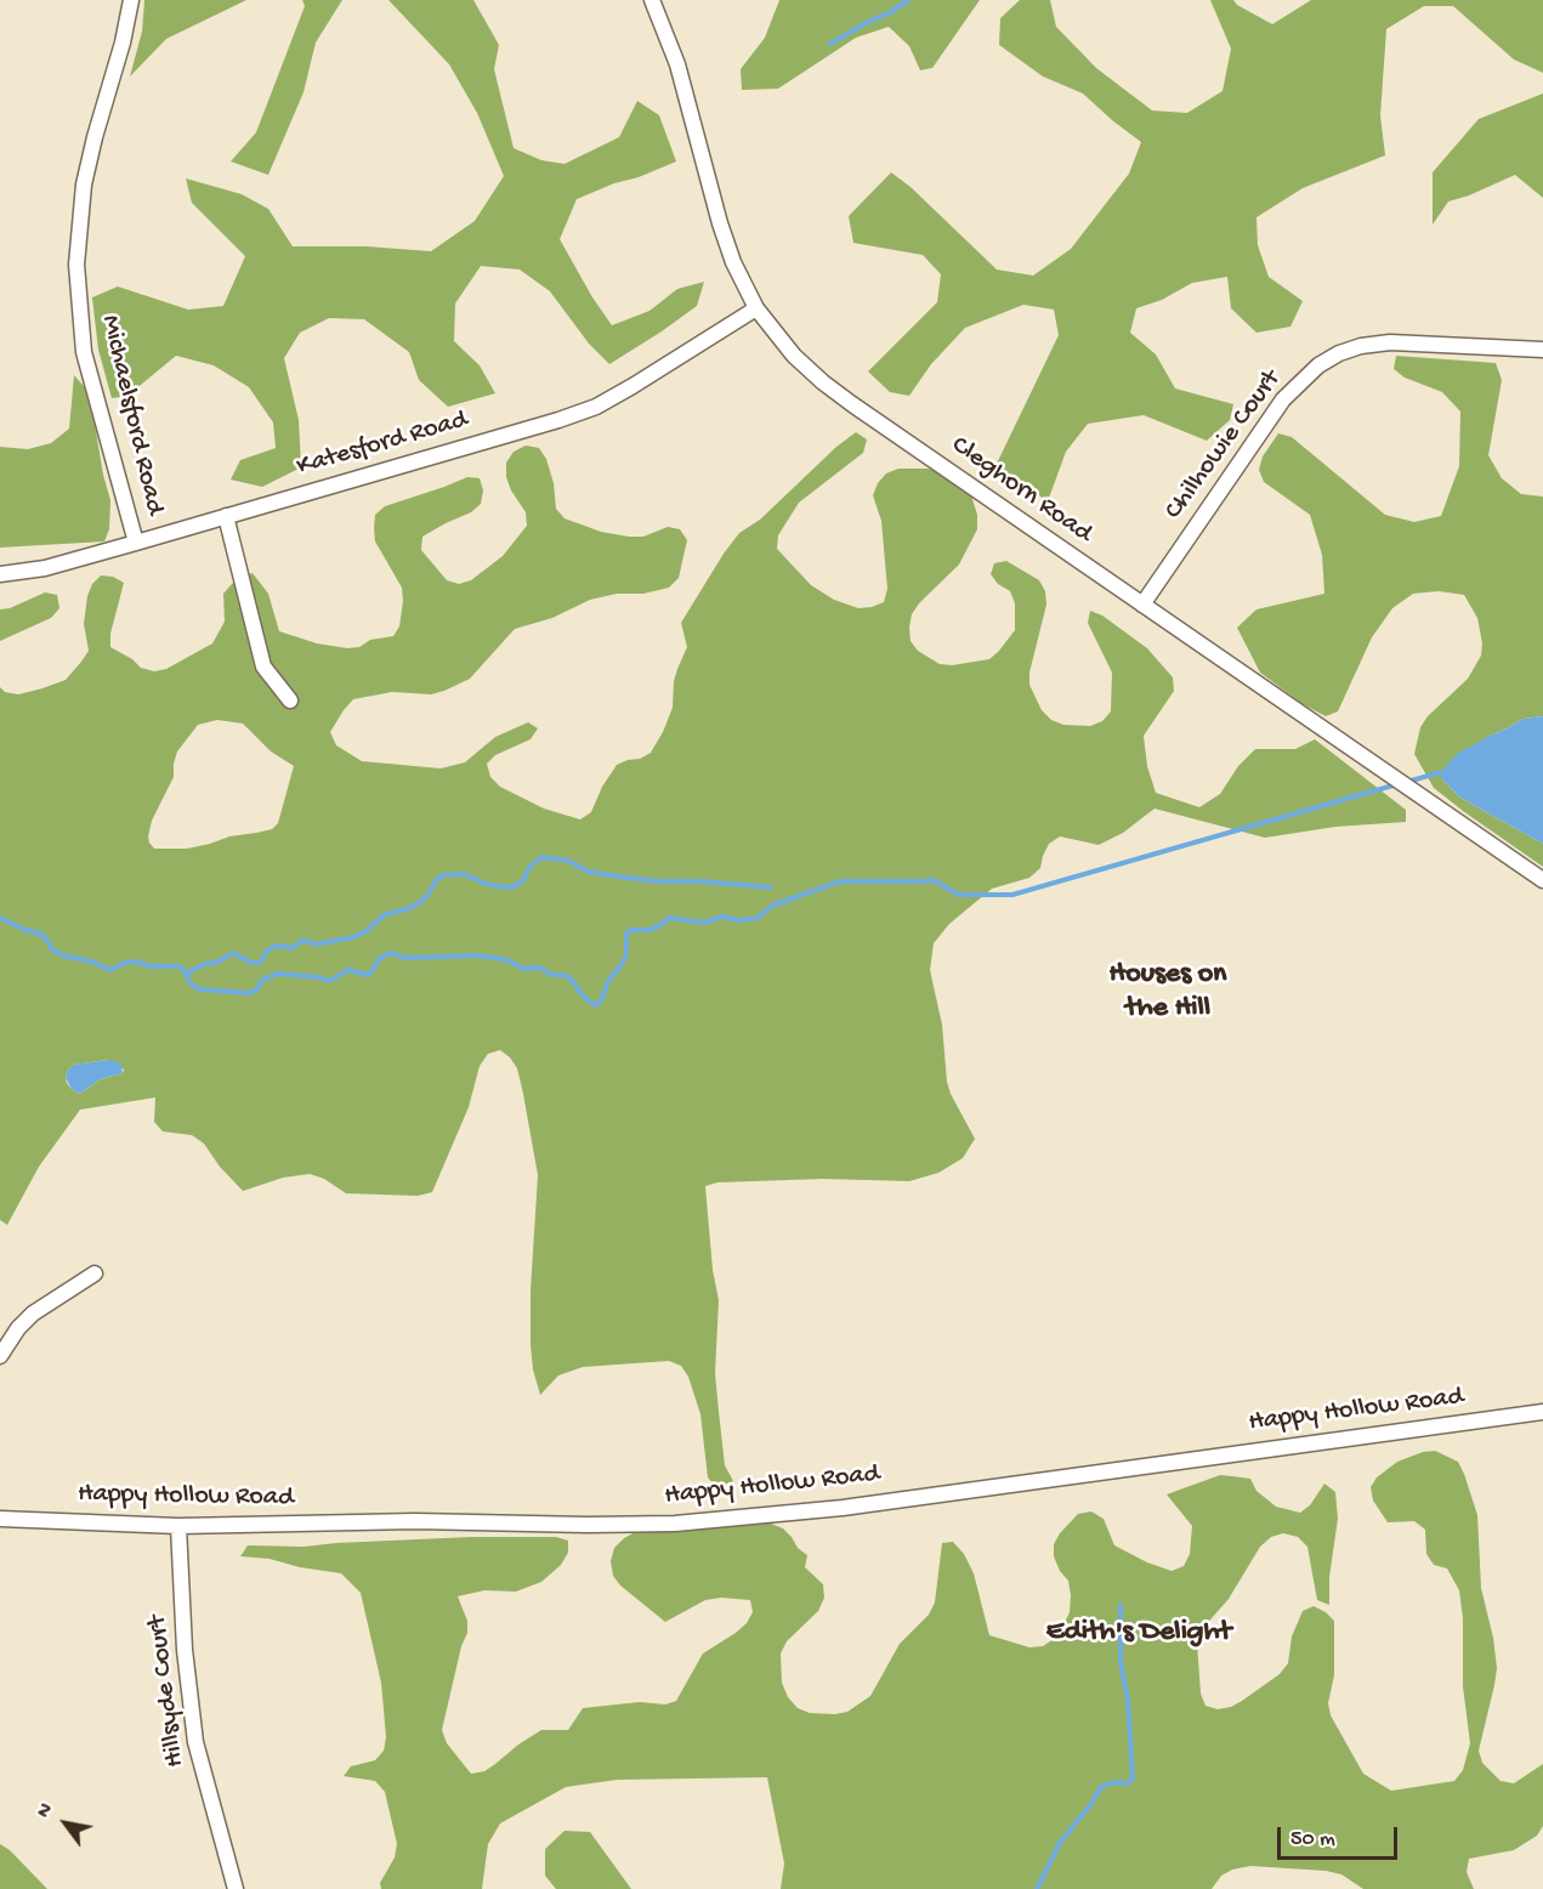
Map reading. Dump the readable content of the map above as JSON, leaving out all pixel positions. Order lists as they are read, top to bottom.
{
  "streets": {
    "street": [
      "Michaelsford Road",
      "Katesford Road",
      "Chilhowie Court",
      "Cleghorn Road",
      "Happy Hollow Road",
      "Hillsyde Court"
    ]
  },
  "crossings": [
    ["Michaelsford Road", "Katesford Road"],
    ["Katesford Road", "Cleghorn Road"],
    ["Chilhowie Court", "Cleghorn Road"],
    ["Happy Hollow Road", "Hillsyde Court"]
  ],
  "districts": ["Houses on the Hill", "Edith's Delight"],
  "scale_bar": "50 m",
  "north": "top left"
}
